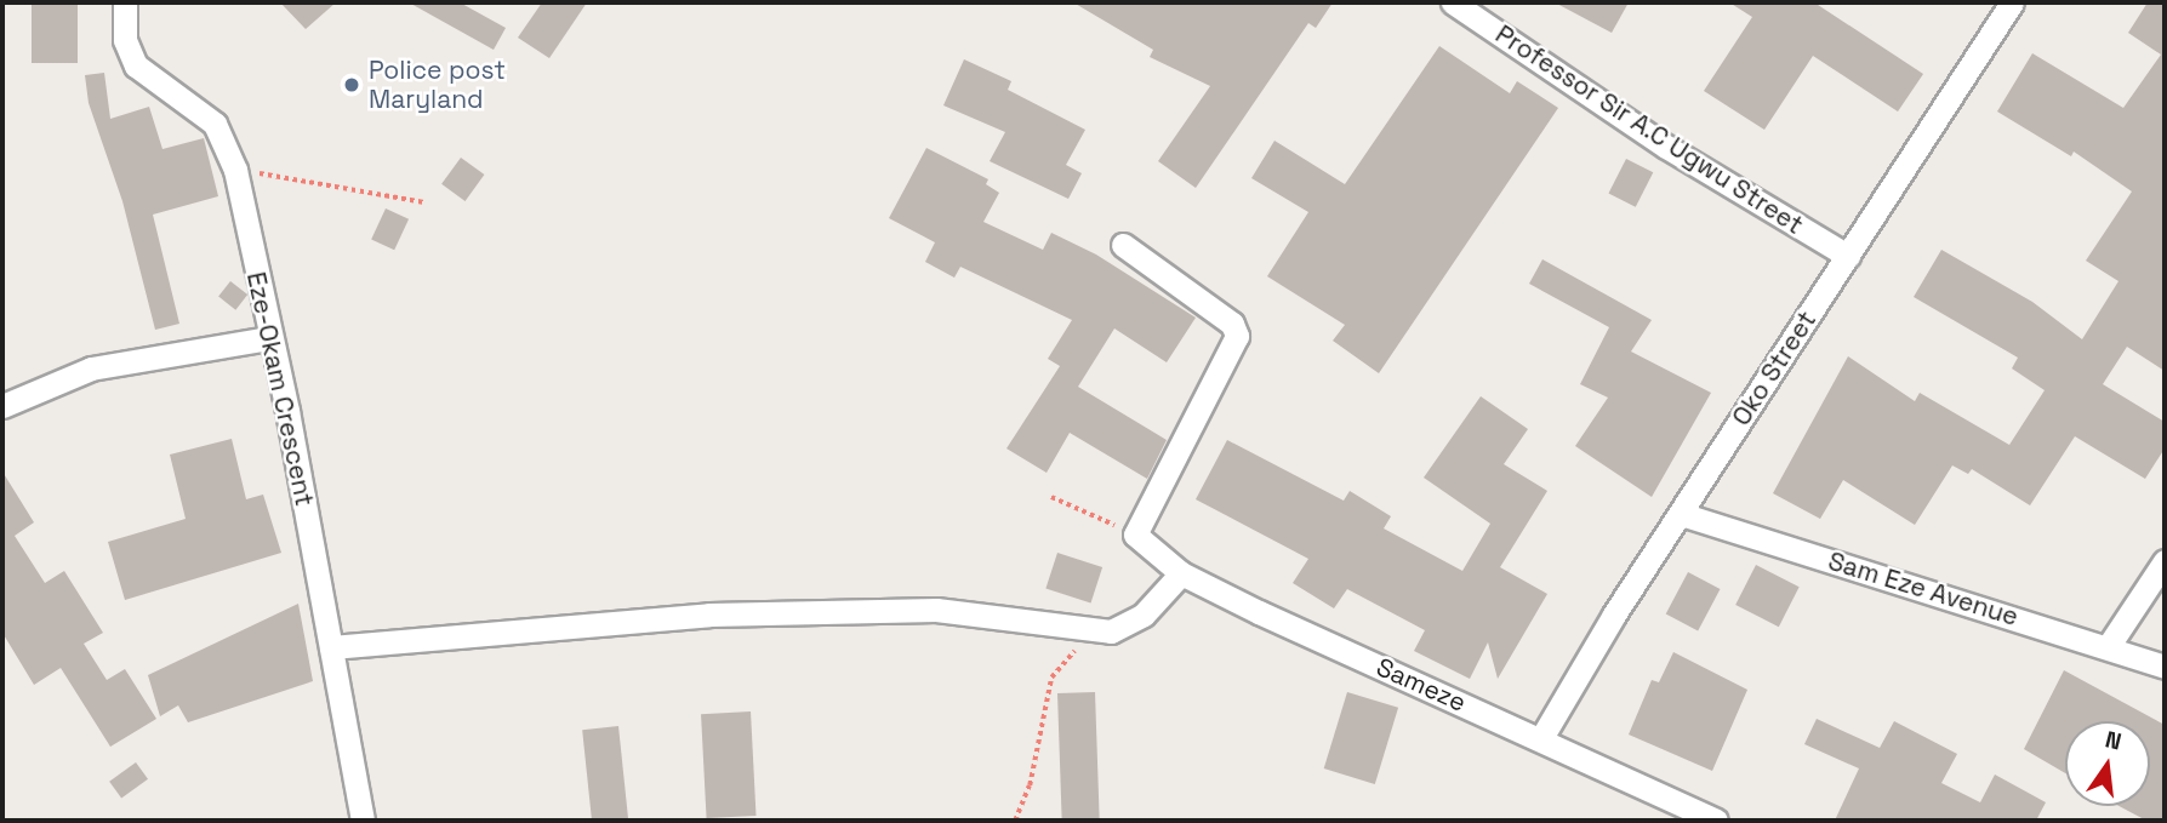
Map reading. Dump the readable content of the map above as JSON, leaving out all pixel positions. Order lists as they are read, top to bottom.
{
  "streets": {
    "street": [
      "Professor Sir A.C Ugwu Street",
      "Oko Street",
      "Eze-Okam Crescent",
      "Sam Eze Avenue",
      "Sameze"
    ]
  },
  "crossings": [
    ["Professor Sir A.C Ugwu Street", "Oko Street"],
    ["Oko Street", "Sam Eze Avenue"],
    ["Oko Street", "Sameze"]
  ],
  "places": ["Police post Maryland"],
  "north": "top"
}
